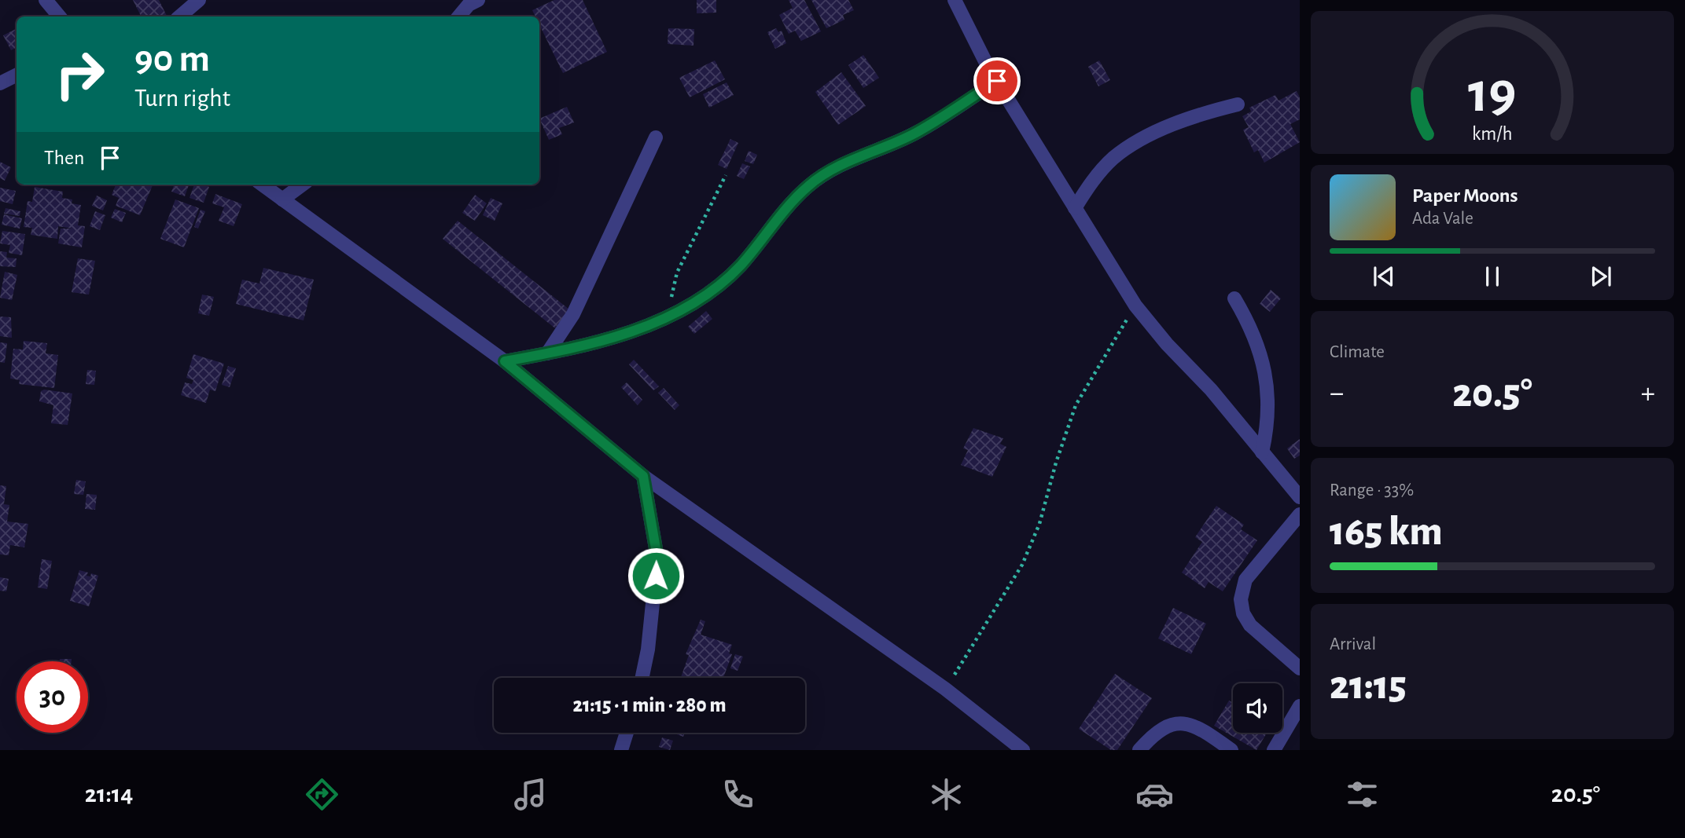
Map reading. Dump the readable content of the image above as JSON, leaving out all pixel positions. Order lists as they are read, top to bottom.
{
  "page": {
    "turn": ["90 m", "Turn right"],
    "then": "Then",
    "song": ["Paper Moons", "Ada Vale"],
    "tile": [
      "Climate",
      ["Range · 33%", "165 km"],
      ["Arrival", "21:15"]
    ],
    "heat": ["−", "20.5°", "+"],
    "limit": "30",
    "trip": "21:15 · 1 min · 280 m",
    "tabs": ["21:14", "20.5°"],
    "gauge": ["19", "km/h"]
  }
}
